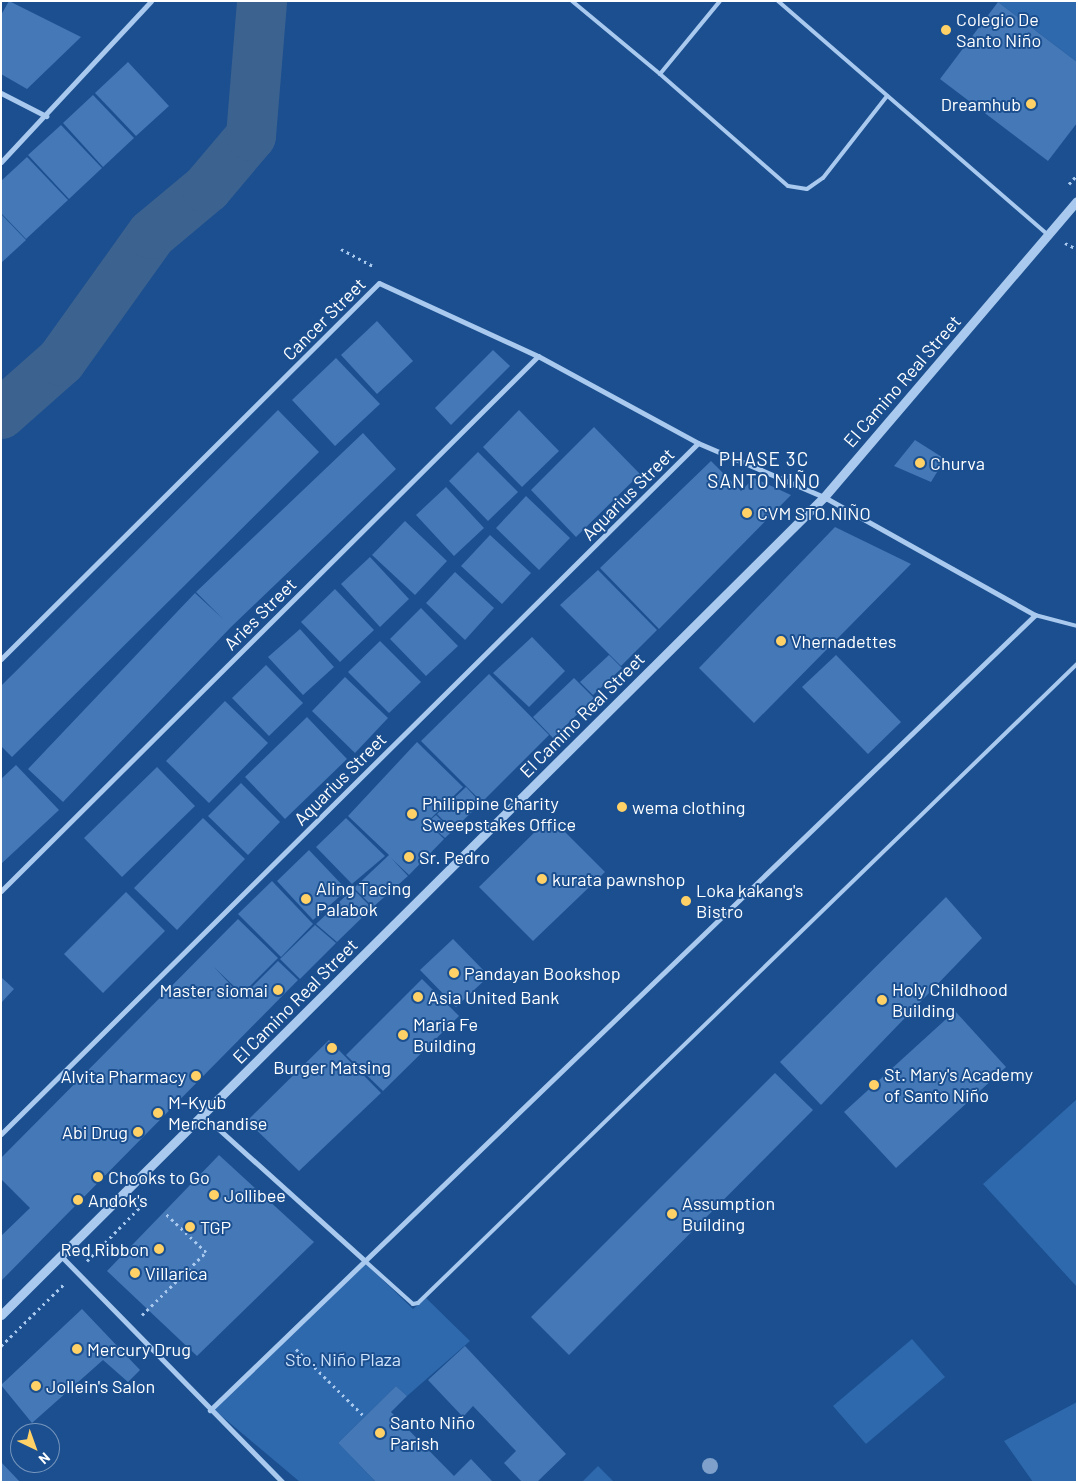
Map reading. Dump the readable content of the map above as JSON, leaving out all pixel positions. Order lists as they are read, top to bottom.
{
  "streets": {
    "street": [
      "Cancer Street",
      "El Camino Real Street",
      "Aquarius Street",
      "Aries Street"
    ]
  },
  "crossings": [
    ["Cancer Street", "El Camino Real Street"],
    ["Cancer Street", "Aquarius Street"],
    ["Cancer Street", "Aries Street"]
  ],
  "districts": ["PHASE 3C SANTO NIÑO"],
  "parks": ["Sto. Niño Plaza"],
  "places": [
    "Colegio De Santo Niño",
    "Dreamhub",
    "Churva",
    "CVM STO.NIÑO",
    "Vhernadettes",
    "wema clothing",
    "Philippine Charity Sweepstakes Office",
    "Sr. Pedro",
    "kurata pawnshop",
    "Aling Tacing Palabok",
    "Loka kakang's Bistro",
    "Pandayan Bookshop",
    "Master siomai",
    "Asia United Bank",
    "Holy Childhood Building",
    "Maria Fe Building",
    "Burger Matsing",
    "Alvita Pharmacy",
    "St. Mary's Academy of Santo Niño",
    "M-Kyub Merchandise",
    "Abi Drug",
    "Chooks to Go",
    "Jollibee",
    "Andok's",
    "Assumption Building",
    "TGP",
    "Red Ribbon",
    "Villarica",
    "Mercury Drug",
    "Jollein's Salon",
    "Santo Niño Parish"
  ],
  "north": "bottom right"
}
